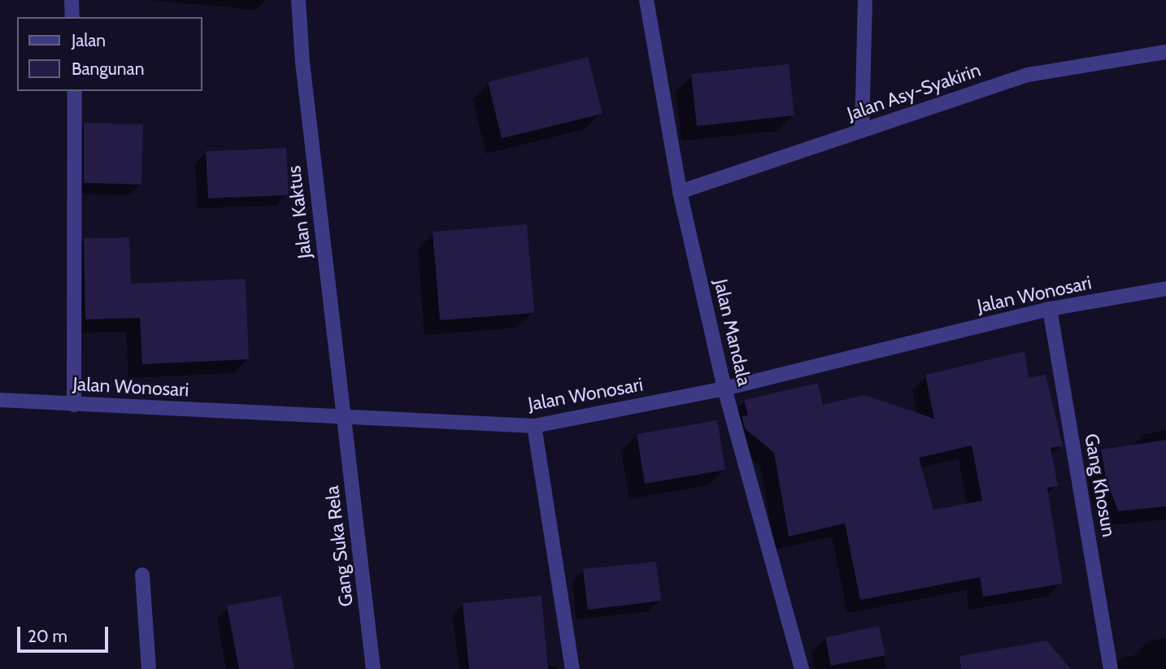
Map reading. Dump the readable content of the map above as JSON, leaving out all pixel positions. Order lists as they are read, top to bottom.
{
  "streets": {
    "street": [
      "Jalan Asy-Syakirin",
      "Jalan Kaktus",
      "Jalan Wonosari",
      "Jalan Mandala",
      "Gang Khosun",
      "Gang Suka Rela"
    ]
  },
  "crossings": [
    ["Jalan Asy-Syakirin", "Jalan Mandala"],
    ["Jalan Kaktus", "Jalan Wonosari"],
    ["Jalan Kaktus", "Gang Suka Rela"],
    ["Jalan Wonosari", "Jalan Mandala"],
    ["Jalan Wonosari", "Gang Khosun"],
    ["Jalan Wonosari", "Gang Suka Rela"]
  ],
  "legend": ["Jalan", "Bangunan"],
  "scale_bar": "20 m"
}
